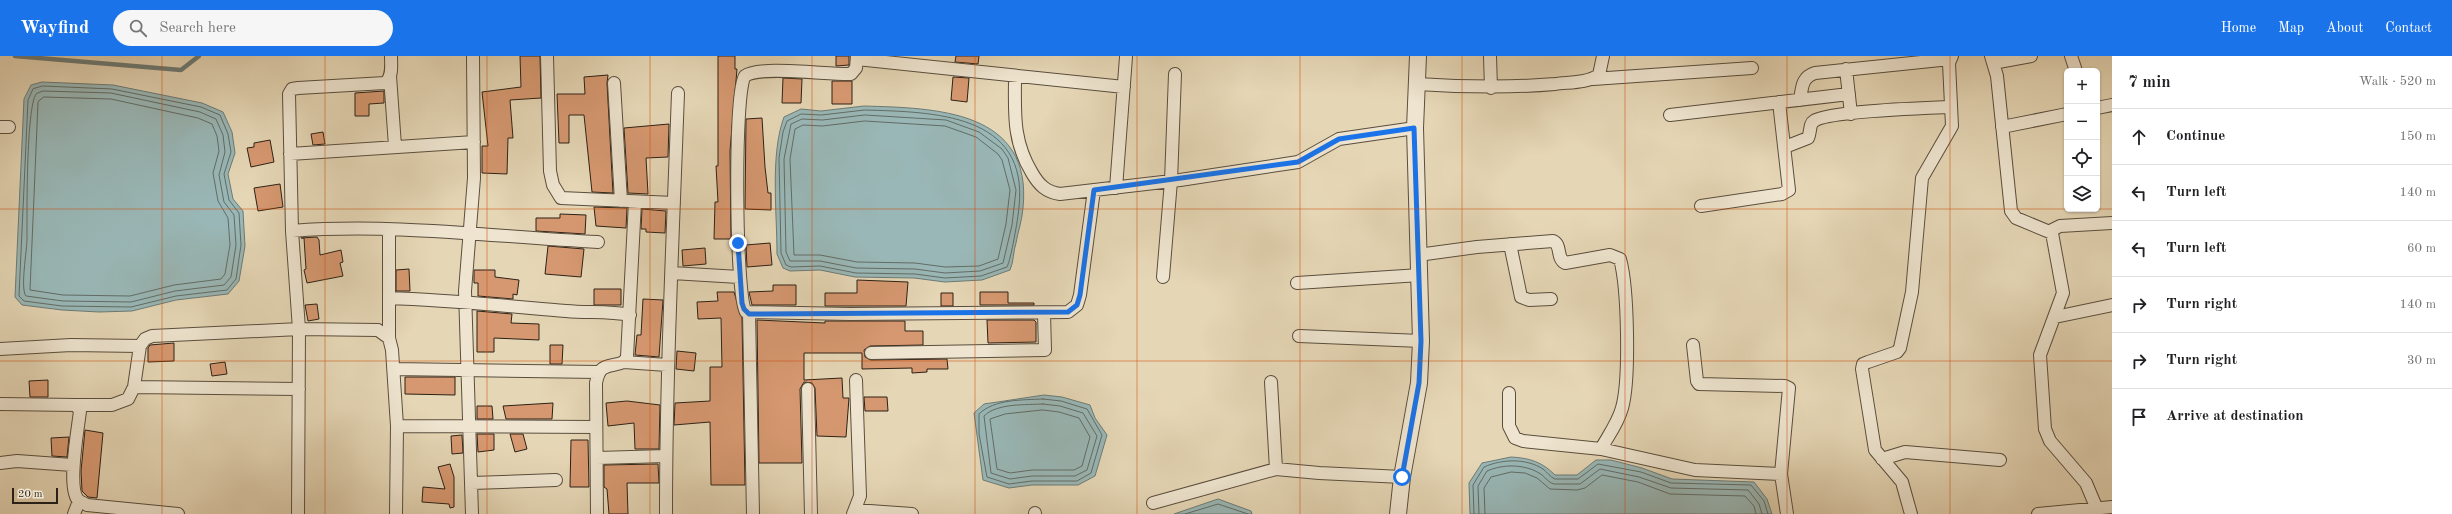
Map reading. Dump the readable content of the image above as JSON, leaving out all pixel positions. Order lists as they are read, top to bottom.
{
  "scale_bar": "20 m",
  "page": {
    "header": "Wayfind",
    "search": "Search here",
    "nav": [
      "Home",
      "Map",
      "About",
      "Contact"
    ],
    "heading": ["7 min", "Walk · 520 m"],
    "map_buttons": ["+", "−"],
    "list": [
      ["Continue", "150 m"],
      ["Turn left", "140 m"],
      ["Turn left", "60 m"],
      ["Turn right", "140 m"],
      ["Turn right", "30 m"],
      "Arrive at destination"
    ],
    "scale": "20 m"
  }
}
